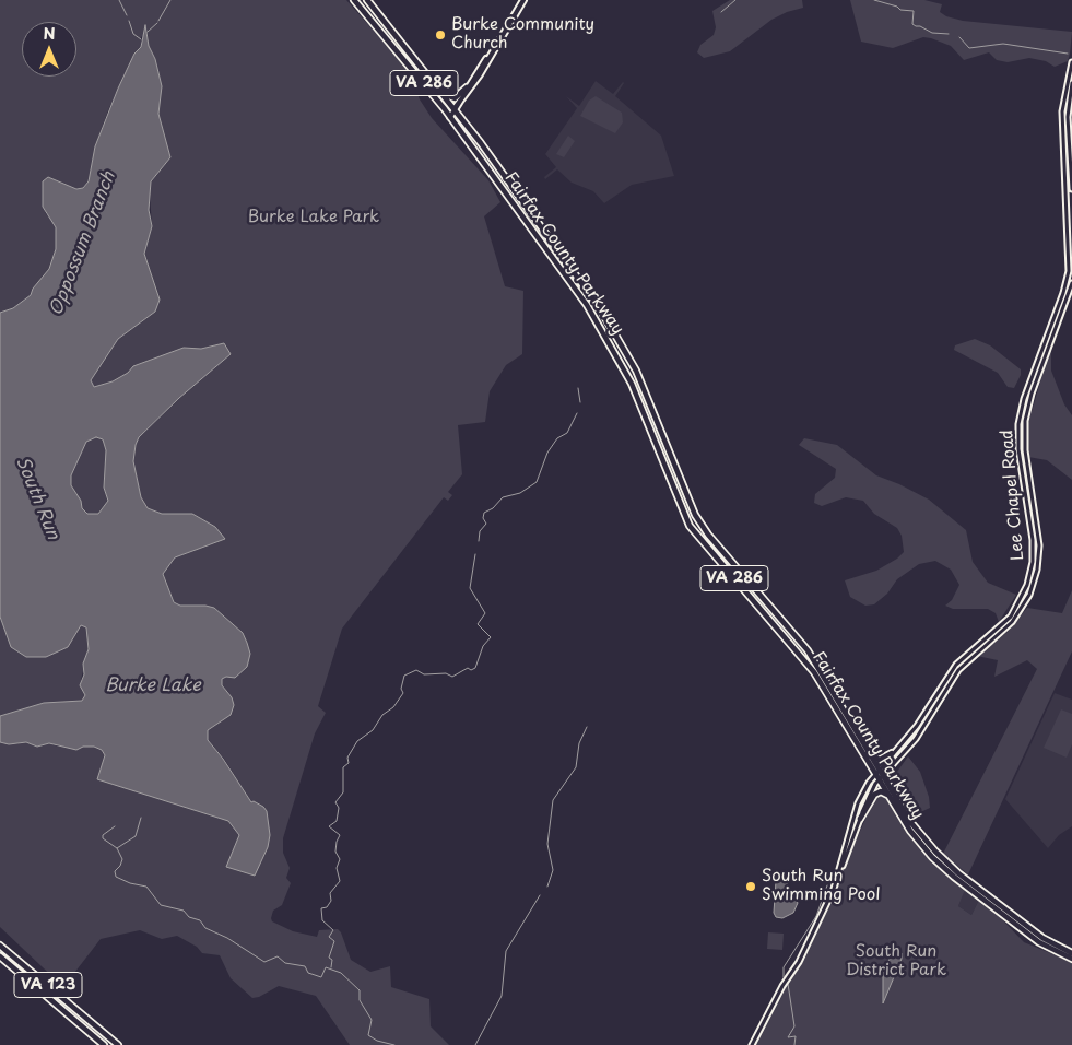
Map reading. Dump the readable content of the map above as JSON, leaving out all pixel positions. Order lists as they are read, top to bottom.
{
  "streets": {
    "highway": ["VA 286", "Fairfax County Parkway", "VA 123"],
    "main road": ["Lee Chapel Road"]
  },
  "crossings": [
    ["Fairfax County Parkway", "Lee Chapel Road"]
  ],
  "water": ["Oppossum Branch", "South Run", "Burke Lake"],
  "parks": ["Burke Lake Park", "South Run District Park"],
  "places": ["Burke Community Church", "South Run Swimming Pool"],
  "north": "top"
}
